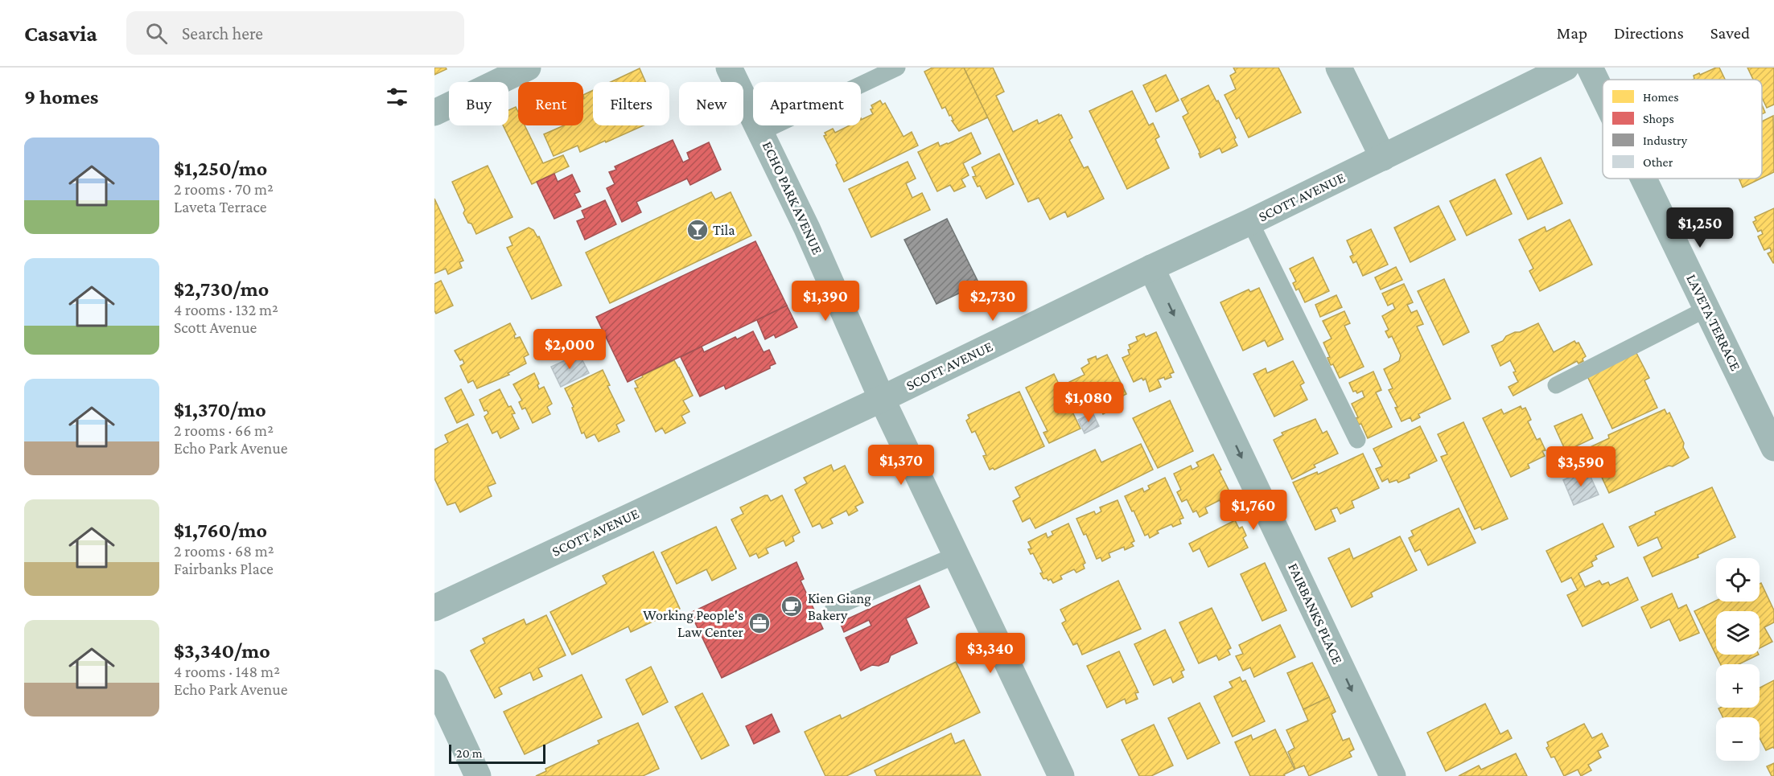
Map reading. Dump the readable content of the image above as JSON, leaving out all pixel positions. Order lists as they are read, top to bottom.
{
  "streets": {
    "street": [
      "SCOTT AVENUE",
      "ECHO PARK AVENUE",
      "LAVETA TERRACE",
      "FAIRBANKS PLACE"
    ]
  },
  "crossings": [
    ["SCOTT AVENUE", "ECHO PARK AVENUE"],
    ["SCOTT AVENUE", "FAIRBANKS PLACE"]
  ],
  "one_way": ["FAIRBANKS PLACE"],
  "places": {
    "bar": ["Tila"],
    "cafe": ["Kien Giang Bakery"],
    "office": ["Working People's Law Center"]
  },
  "legend": [
    "Homes",
    "Shops",
    "Industry",
    "Other"
  ],
  "scale_bar": "20 m",
  "page": {
    "header": "Casavia",
    "search": "Search here",
    "nav": ["Map", "Directions", "Saved"],
    "heading": "9 homes",
    "chip": [
      "Buy",
      "Rent",
      "Filters",
      "New",
      "Apartment"
    ],
    "list": [
      {
        "name": "$1,250/mo",
        "note": "2 rooms · 70 m² · Laveta Terrace"
      },
      {
        "name": "$2,730/mo",
        "note": "4 rooms · 132 m² · Scott Avenue"
      },
      {
        "name": "$1,370/mo",
        "note": "2 rooms · 66 m² · Echo Park Avenue"
      },
      {
        "name": "$1,760/mo",
        "note": "2 rooms · 68 m² · Fairbanks Place"
      },
      {
        "name": "$3,340/mo",
        "note": "4 rooms · 148 m² · Echo Park Avenue"
      }
    ],
    "price": [
      "$1,250",
      "$1,390",
      "$2,730",
      "$2,000",
      "$1,080",
      "$1,370",
      "$3,590",
      "$1,760",
      "$3,340"
    ],
    "map_buttons": ["+", "−"],
    "scale": "20 m"
  }
}
